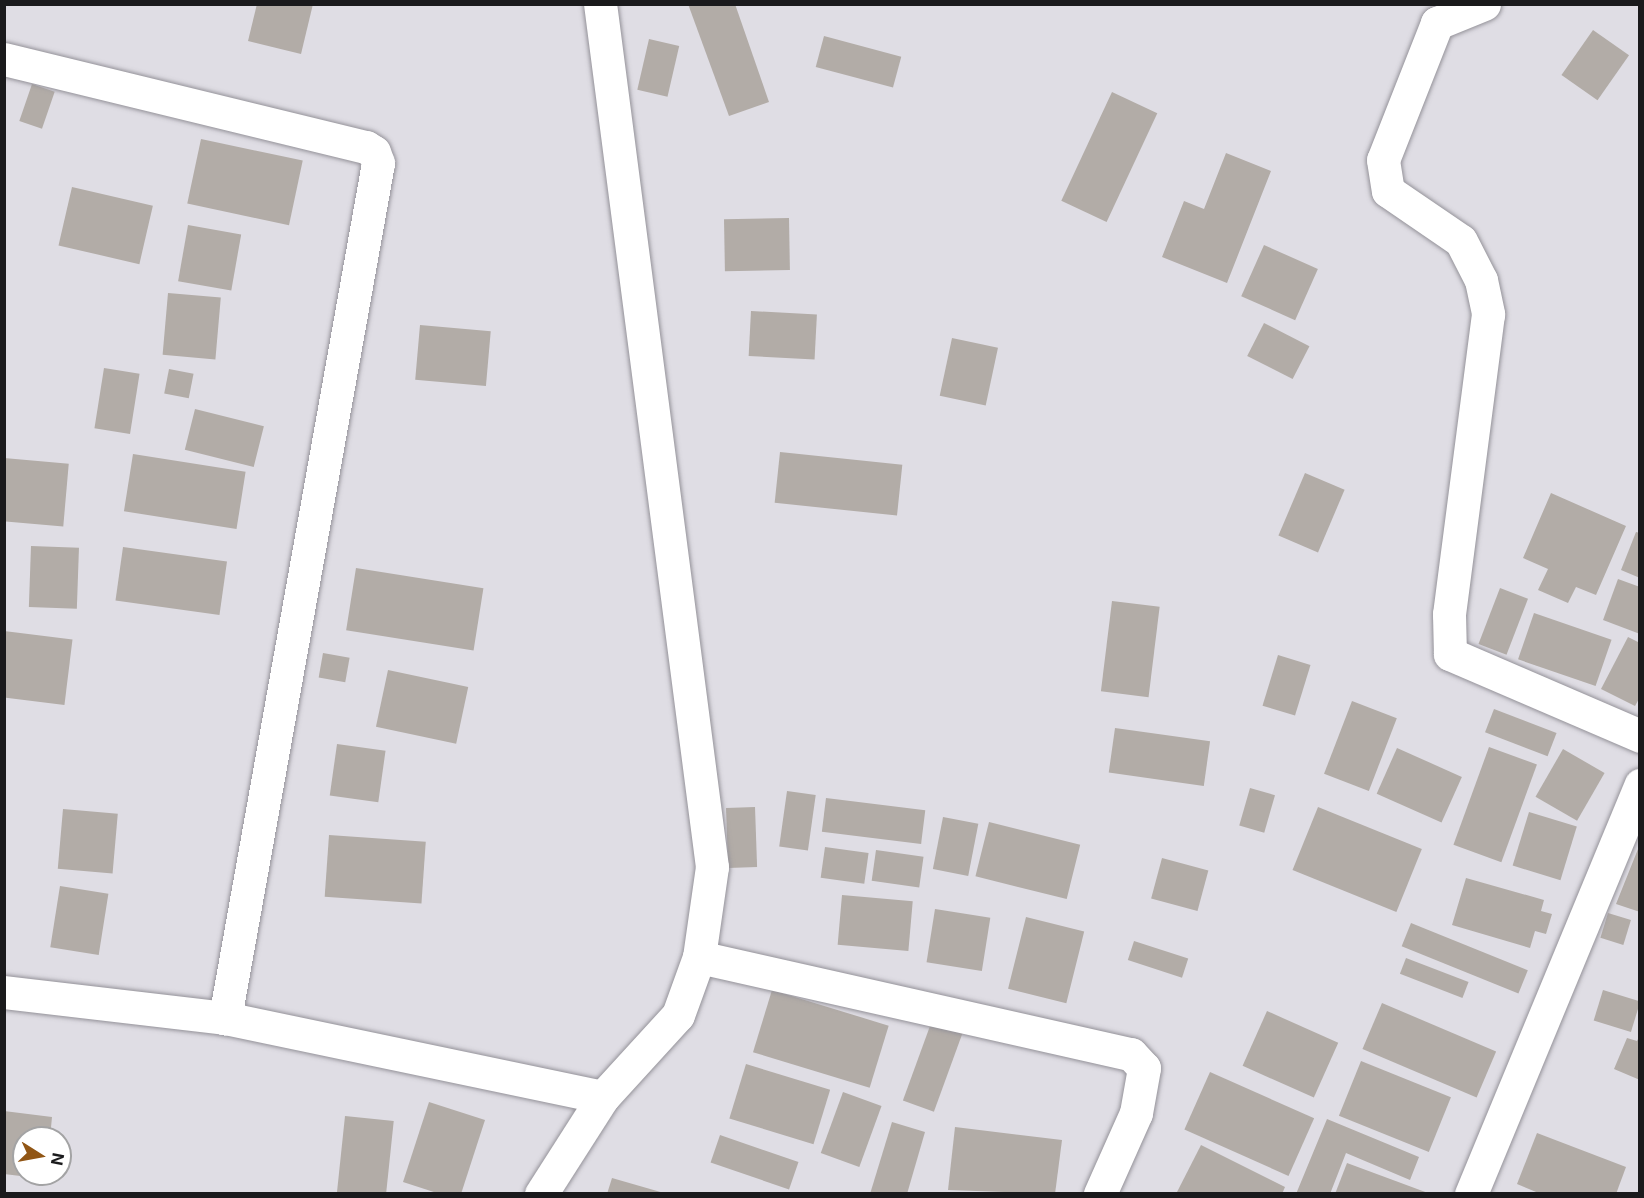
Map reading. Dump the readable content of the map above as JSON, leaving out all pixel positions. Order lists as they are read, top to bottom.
{
  "north": "right"
}
